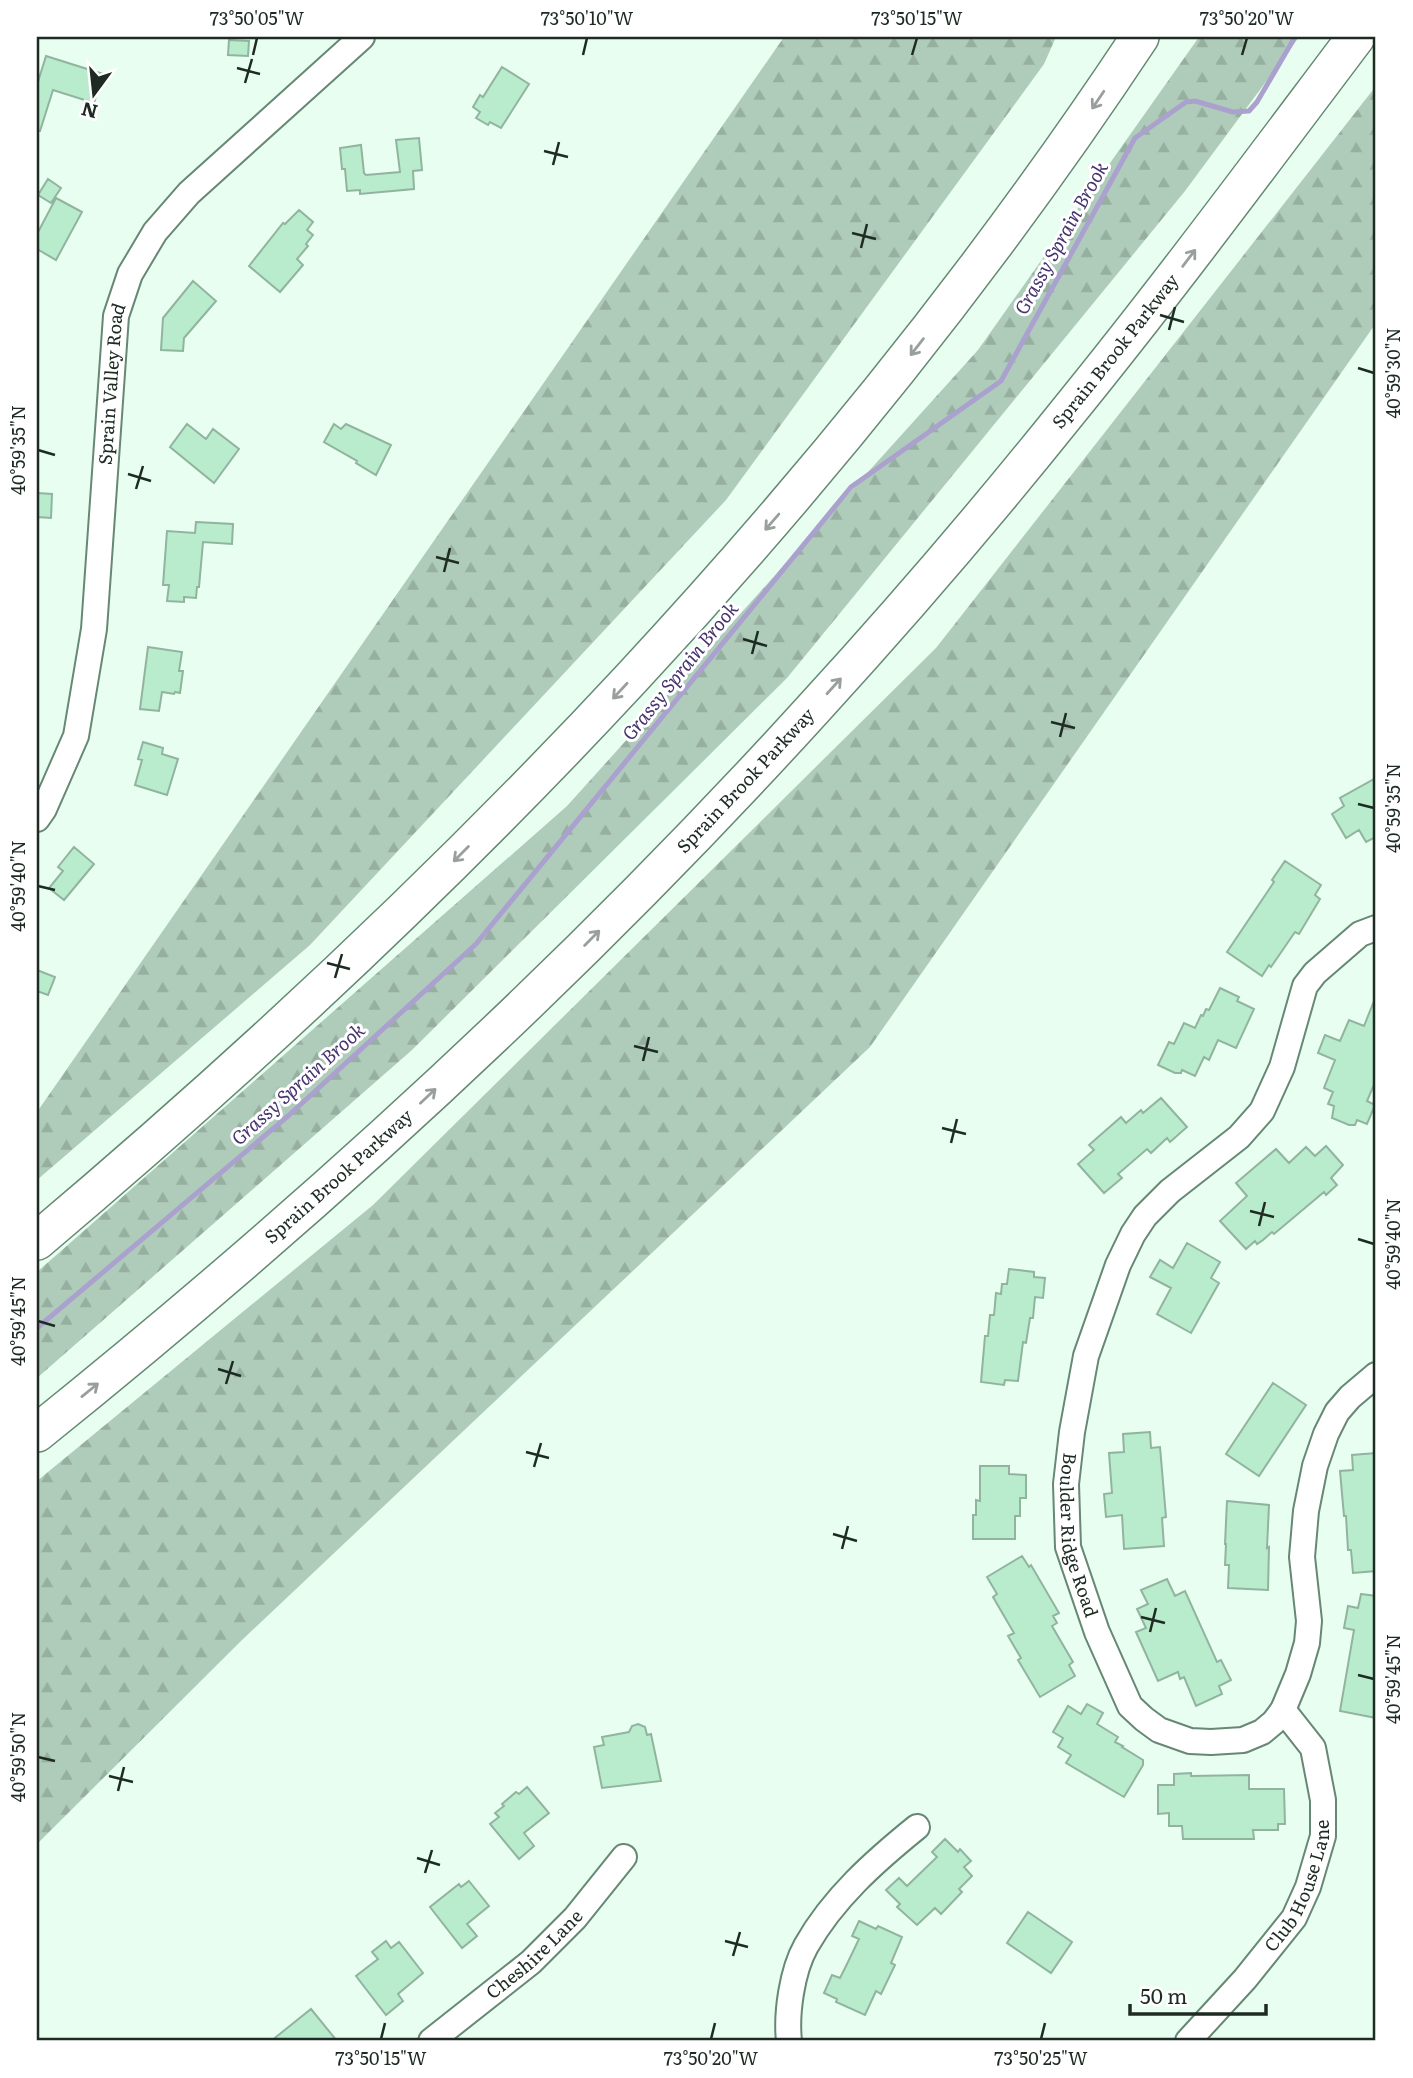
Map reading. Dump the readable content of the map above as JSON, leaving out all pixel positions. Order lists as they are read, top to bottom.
{
  "streets": {
    "highway": ["Sprain Brook Parkway"],
    "street": [
      "Sprain Valley Road",
      "Boulder Ridge Road",
      "Club House Lane",
      "Cheshire Lane"
    ]
  },
  "crossings": [
    ["Boulder Ridge Road", "Club House Lane"]
  ],
  "water": ["Grassy Sprain Brook"],
  "scale_bar": "50 m",
  "north": "bottom",
  "coordinates": [
    "73°50'05\"W",
    "73°50'10\"W",
    "73°50'15\"W",
    "73°50'20\"W",
    "40°59'30\"N",
    "40°59'35\"N",
    "40°59'40\"N",
    "40°59'45\"N",
    "40°59'50\"N",
    "73°50'25\"W"
  ]
}
